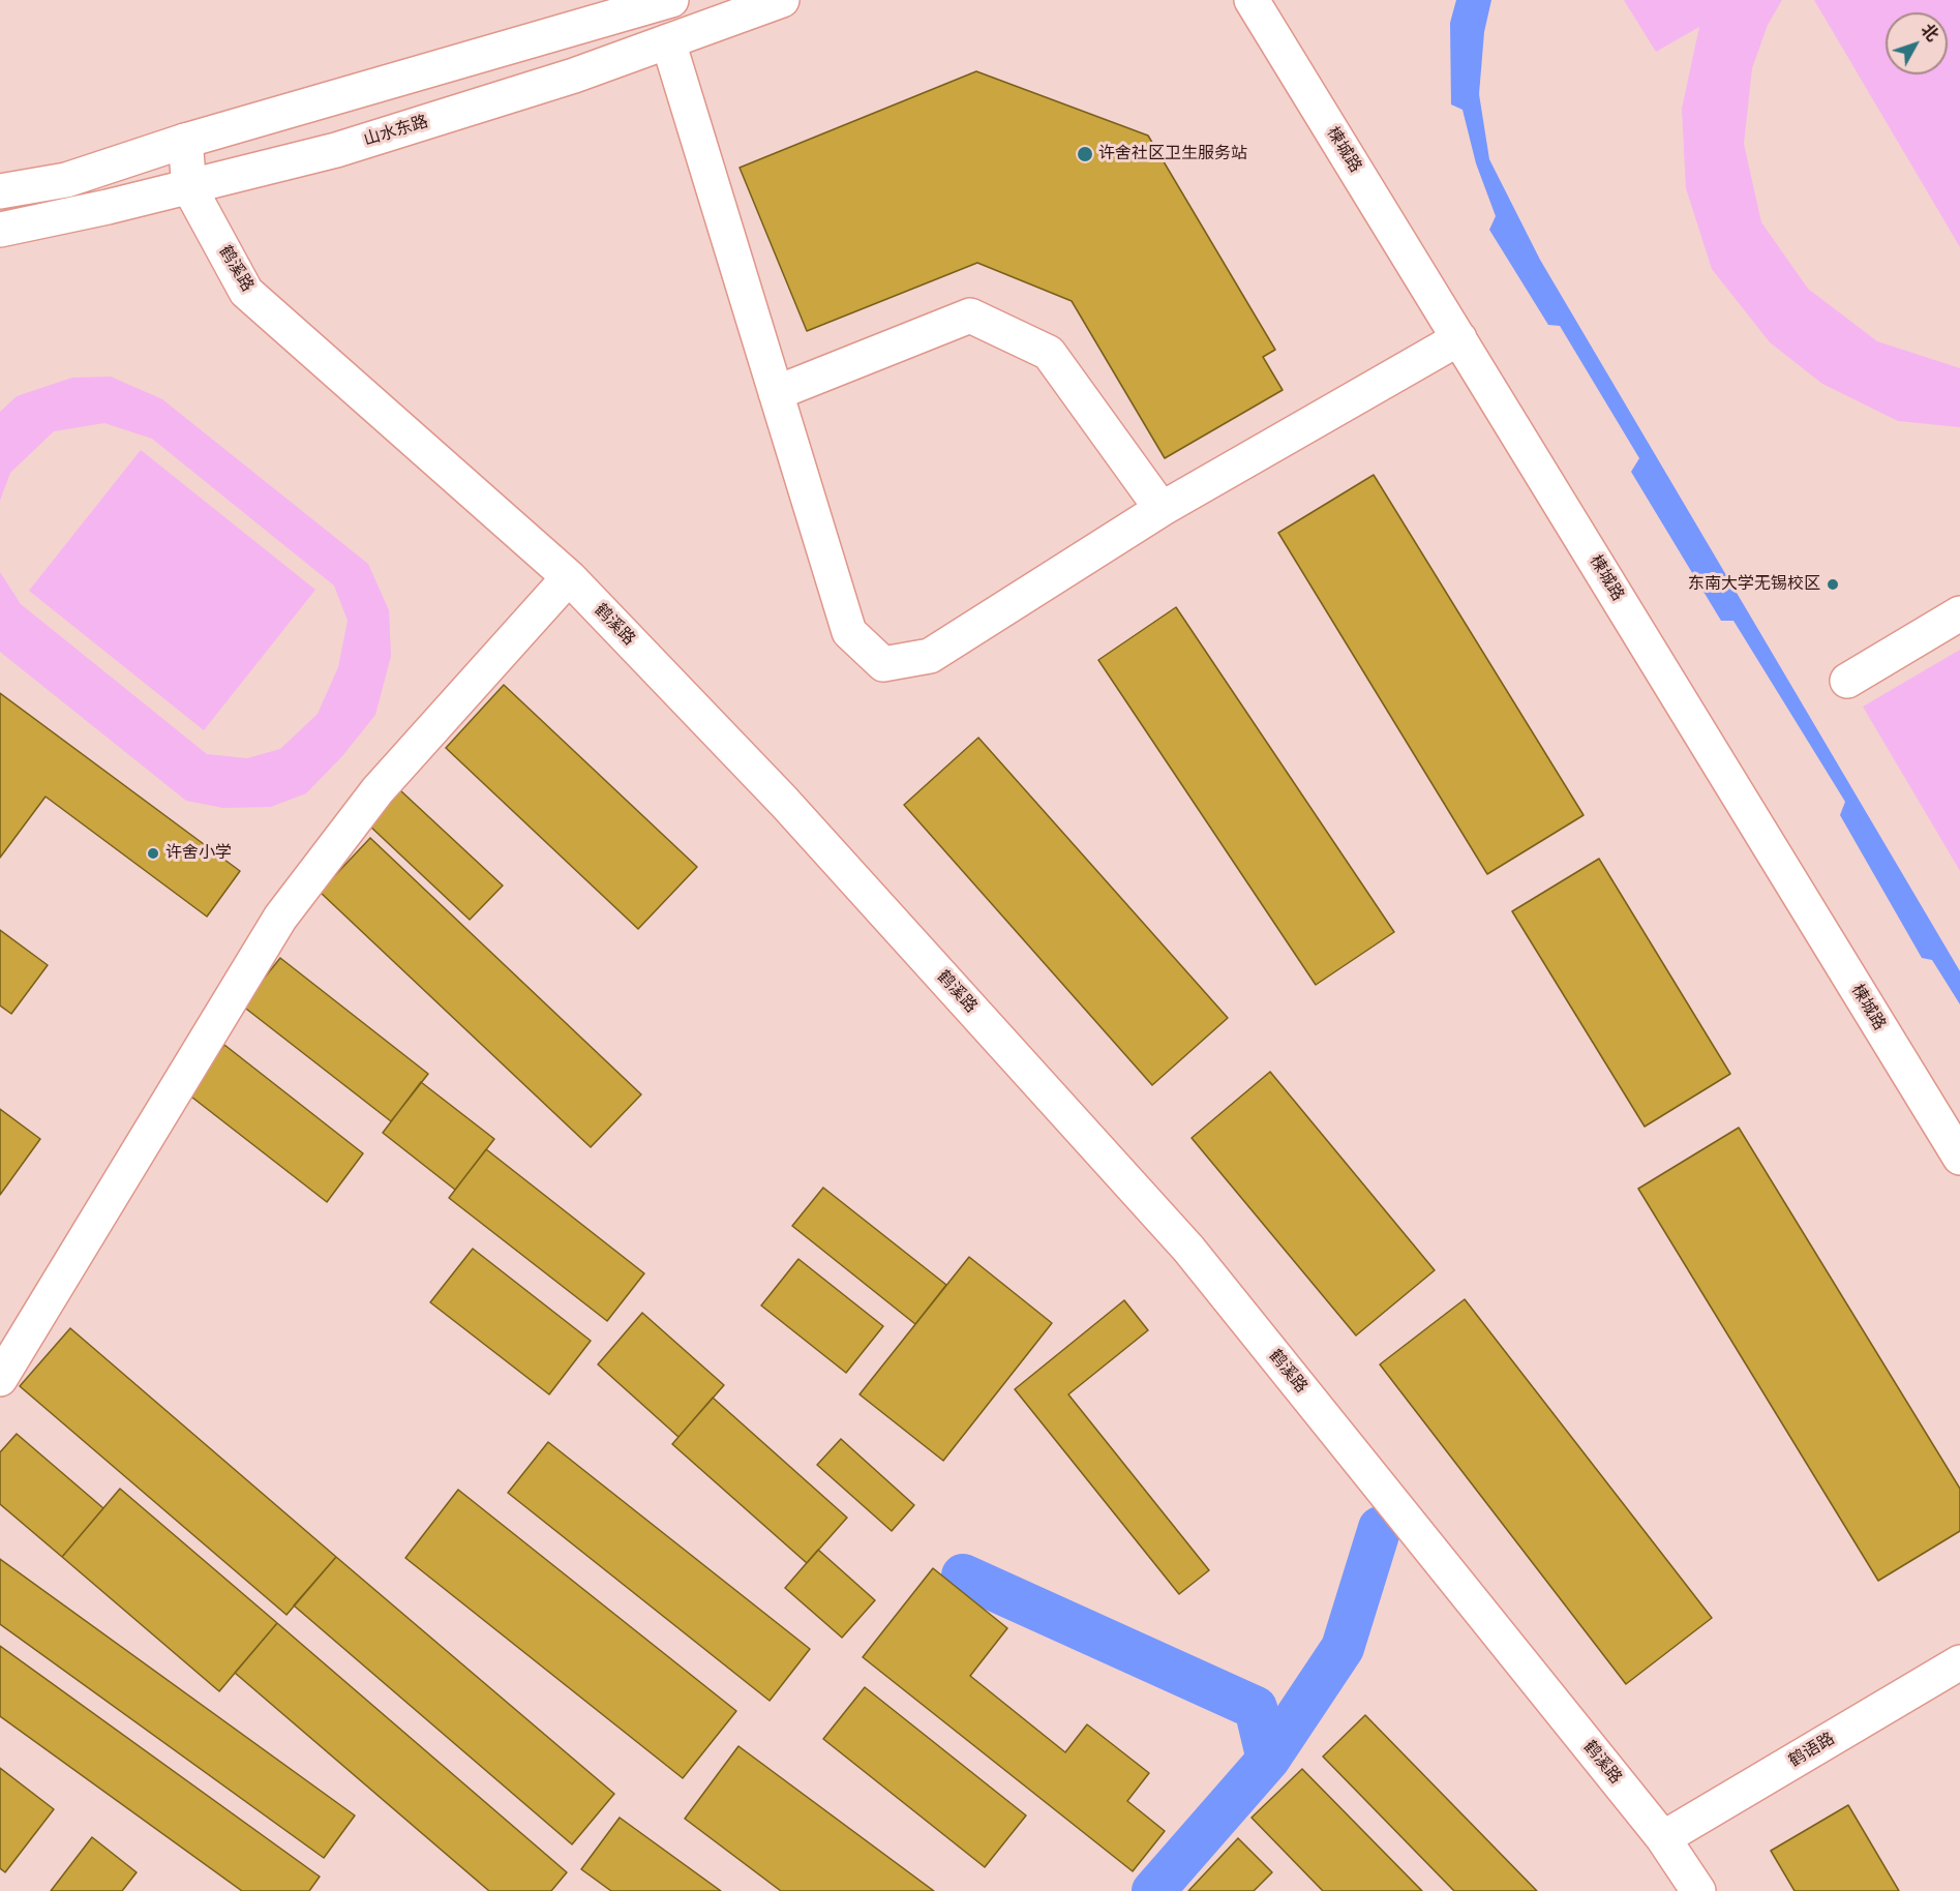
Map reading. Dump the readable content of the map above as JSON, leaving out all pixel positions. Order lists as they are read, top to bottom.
{
  "streets": {
    "main road": [
      "山水东路",
      "楝城路",
      "鹤溪路",
      "鹤语路"
    ]
  },
  "crossings": [
    ["山水东路", "鹤溪路"],
    ["鹤溪路", "鹤语路"]
  ],
  "places": ["许舍社区卫生服务站", "东南大学无锡校区", "许舍小学"],
  "north": "top right"
}
